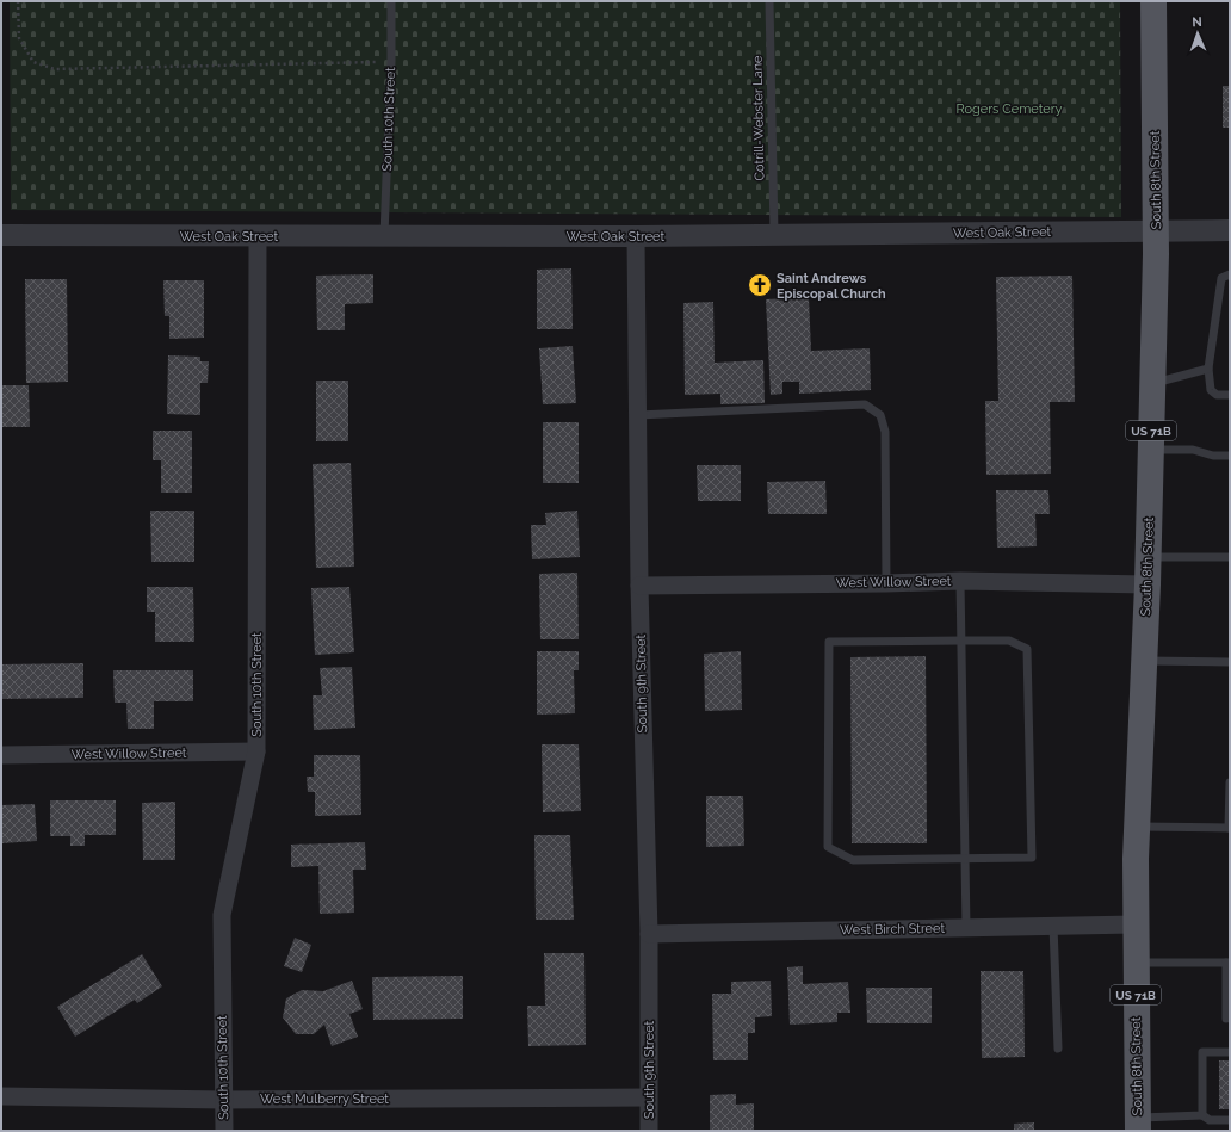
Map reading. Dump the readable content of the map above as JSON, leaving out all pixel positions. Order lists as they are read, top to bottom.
{
  "streets": {
    "main road": ["South 8th Street", "US 71B"],
    "street": [
      "South 10th Street",
      "West Oak Street",
      "West Willow Street",
      "South 9th Street",
      "West Birch Street",
      "West Mulberry Street"
    ],
    "lane": ["Cotrill-Webster Lane"]
  },
  "crossings": [
    ["Cotrill-Webster Lane", "West Oak Street"],
    ["South 10th Street", "West Oak Street"],
    ["South 10th Street", "West Willow Street"],
    ["South 10th Street", "West Mulberry Street"],
    ["South 8th Street", "West Oak Street"],
    ["South 8th Street", "West Willow Street"],
    ["South 8th Street", "West Birch Street"],
    ["West Oak Street", "South 9th Street"],
    ["West Willow Street", "South 9th Street"],
    ["South 9th Street", "West Birch Street"],
    ["South 9th Street", "West Mulberry Street"]
  ],
  "parks": ["Rogers Cemetery"],
  "places": {
    "church": ["Saint Andrews Episcopal Church"]
  },
  "north": "top"
}
